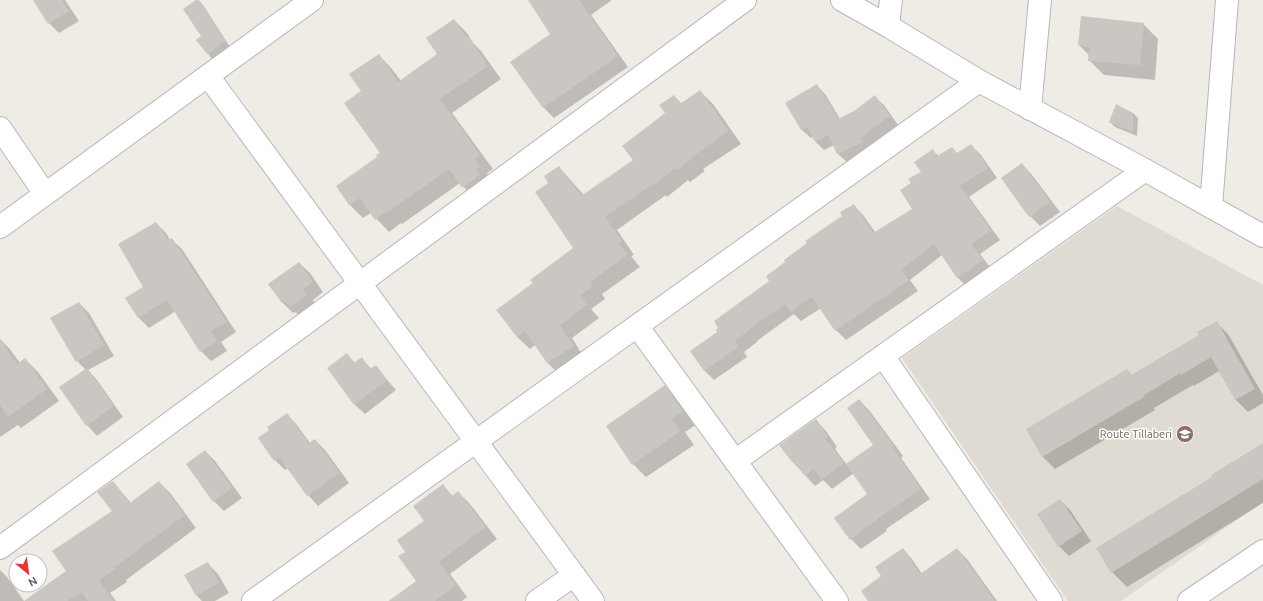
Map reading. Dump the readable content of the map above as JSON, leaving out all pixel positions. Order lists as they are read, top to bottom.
{
  "places": {
    "school or university": ["Route Tillaberi"]
  },
  "north": "bottom right"
}
